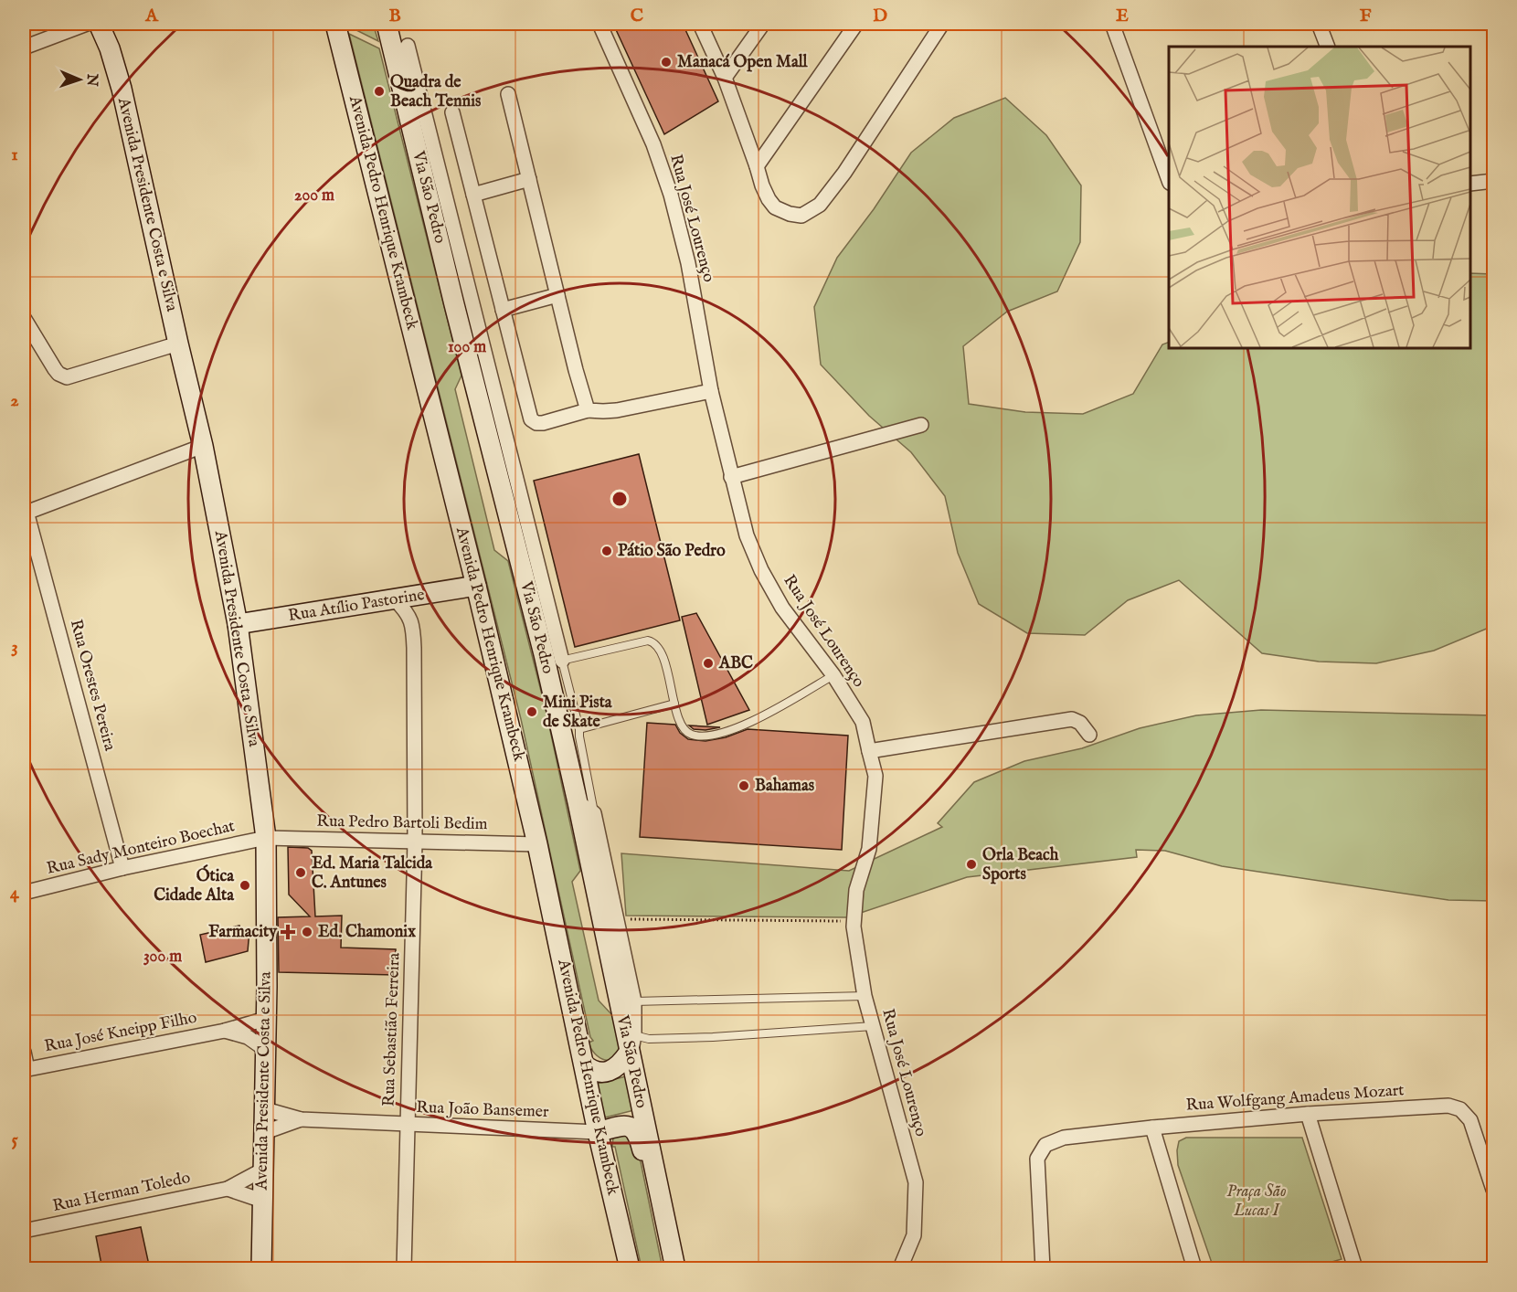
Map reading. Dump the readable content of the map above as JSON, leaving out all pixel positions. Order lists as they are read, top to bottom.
{
  "streets": {
    "main road": [
      "Via São Pedro",
      "Avenida Presidente Costa e Silva",
      "Avenida Pedro Henrique Krambeck",
      "Rua Atílio Pastorine"
    ],
    "street": [
      "Rua José Lourenço",
      "Rua Orestes Pereira",
      "Rua Pedro Bartoli Bedim",
      "Rua Sady Monteiro Boechat",
      "Rua Sebastião Ferreira",
      "Rua José Kneipp Filho",
      "Rua Wolfgang Amadeus Mozart",
      "Rua João Bansemer",
      "Rua Herman Toledo"
    ]
  },
  "crossings": [
    ["Avenida Presidente Costa e Silva", "Rua Atílio Pastorine"],
    ["Avenida Presidente Costa e Silva", "Rua Pedro Bartoli Bedim"],
    ["Avenida Presidente Costa e Silva", "Rua Sady Monteiro Boechat"],
    ["Avenida Presidente Costa e Silva", "Rua José Kneipp Filho"],
    ["Avenida Presidente Costa e Silva", "Rua João Bansemer"],
    ["Avenida Presidente Costa e Silva", "Rua Herman Toledo"],
    ["Avenida Pedro Henrique Krambeck", "Rua Atílio Pastorine"],
    ["Avenida Pedro Henrique Krambeck", "Rua Pedro Bartoli Bedim"],
    ["Avenida Pedro Henrique Krambeck", "Rua João Bansemer"],
    ["Rua Atílio Pastorine", "Rua Sebastião Ferreira"],
    ["Rua Orestes Pereira", "Rua Sady Monteiro Boechat"],
    ["Rua Pedro Bartoli Bedim", "Rua Sady Monteiro Boechat"],
    ["Rua Pedro Bartoli Bedim", "Rua Sebastião Ferreira"],
    ["Rua Sebastião Ferreira", "Rua João Bansemer"]
  ],
  "parks": ["Praça São Lucas I"],
  "places": {
    "other": [
      "Manacá Open Mall",
      "Quadra de Beach Tennis",
      "Pátio São Pedro",
      "ABC",
      "Mini Pista de Skate",
      "Bahamas",
      "Orla Beach Sports",
      "Ed. Maria Talcida C. Antunes",
      "Ótica Cidade Alta",
      "Ed. Chamonix"
    ],
    "health": ["Farmacity"]
  },
  "north": "right",
  "grid": {
    "columns": [
      "A",
      "B",
      "C",
      "D",
      "E",
      "F"
    ],
    "rows": [
      "1",
      "2",
      "3",
      "4",
      "5"
    ]
  },
  "rings": ["200 m", "100 m", "300 m"]
}
